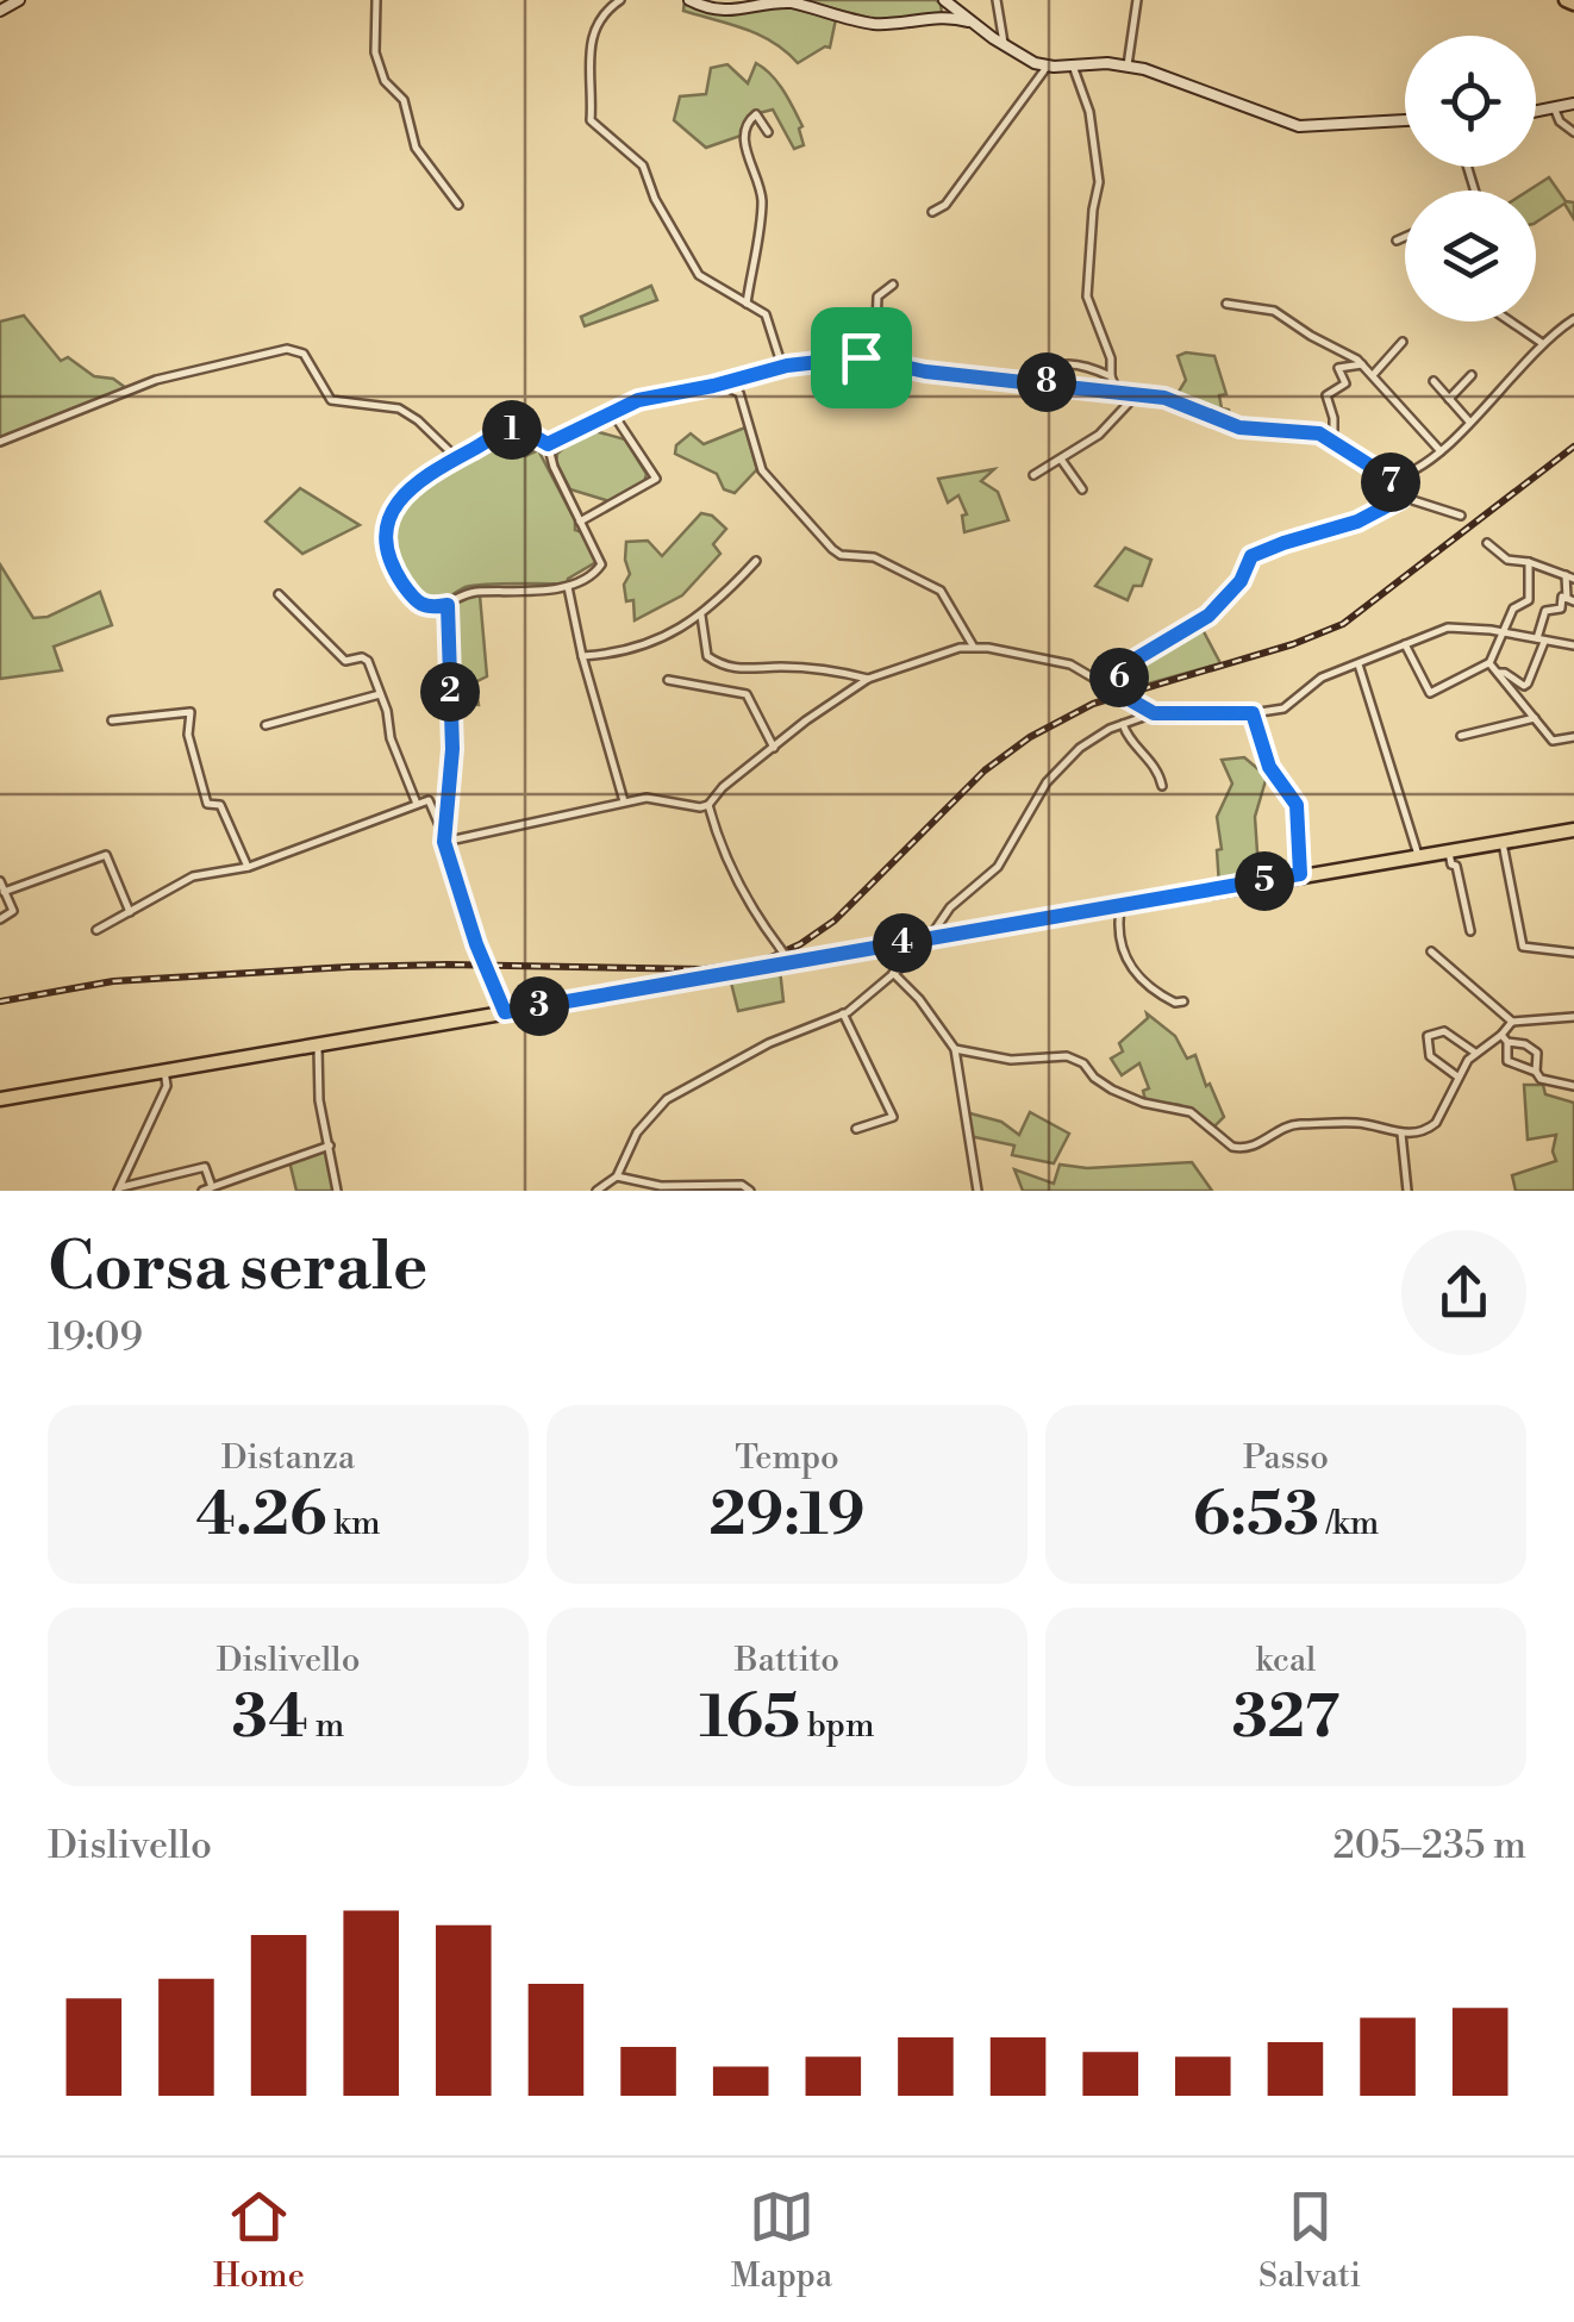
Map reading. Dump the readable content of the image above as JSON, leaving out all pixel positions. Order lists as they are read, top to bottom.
{
  "page": {
    "pins": [
      "8",
      "1",
      "7",
      "6",
      "2",
      "5",
      "4",
      "3"
    ],
    "heading": ["Corsa serale", "19:09"],
    "stats": [
      ["Distanza", "4.26 km"],
      ["Tempo", "29:19"],
      ["Passo", "6:53 /km"],
      ["Dislivello", "34 m"],
      ["Battito", "165 bpm"],
      ["kcal", "327"]
    ],
    "chart": ["Dislivello", "205–235 m"],
    "tabs": ["Home", "Mappa", "Salvati"]
  }
}
